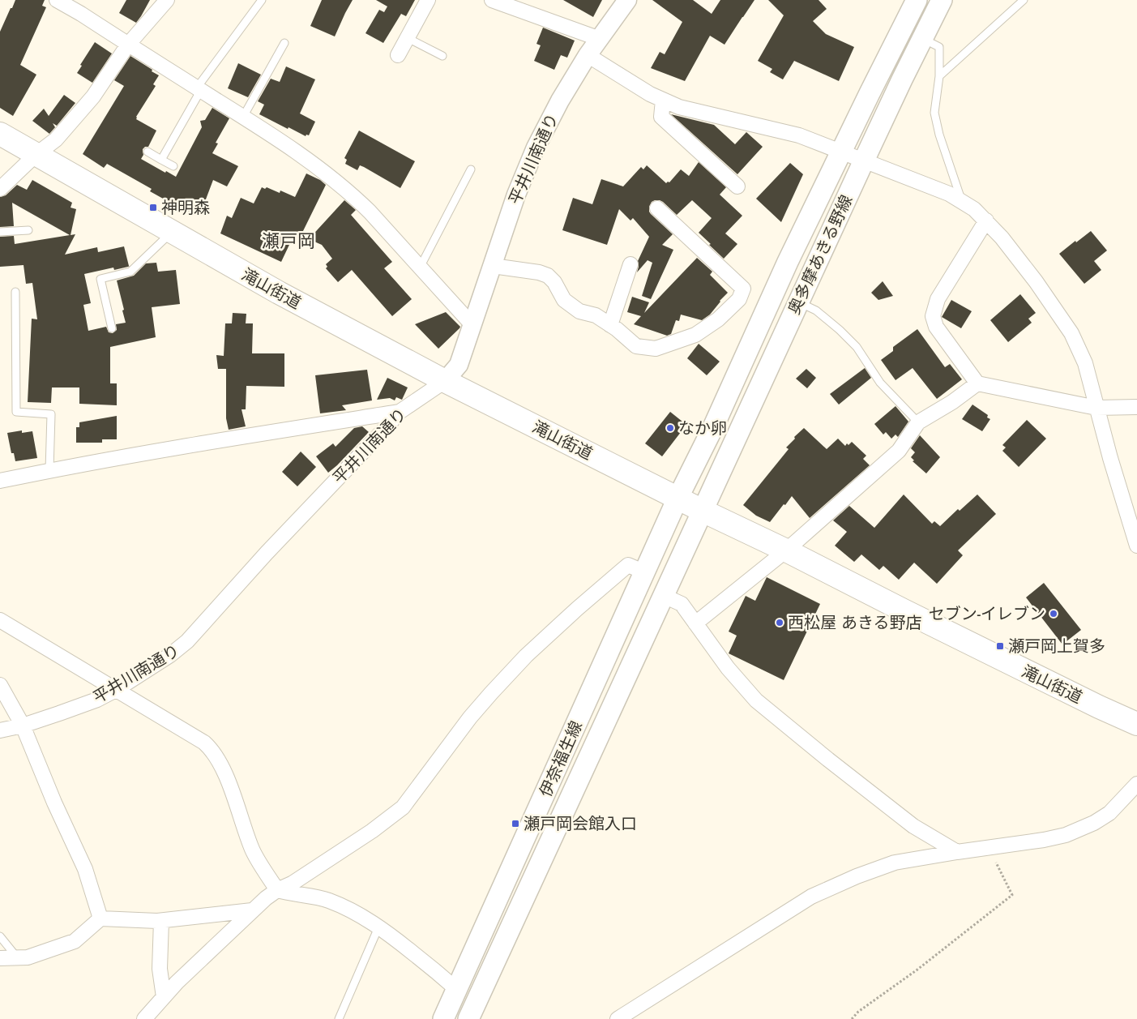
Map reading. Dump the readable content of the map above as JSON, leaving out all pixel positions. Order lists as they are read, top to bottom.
{
  "streets": {
    "highway": ["滝山街道"],
    "main road": ["奥多摩あきる野線", "伊奈福生線"],
    "street": ["平井川南通り"]
  },
  "crossings": [
    ["平井川南通り", "滝山街道"],
    ["奥多摩あきる野線", "滝山街道"],
    ["奥多摩あきる野線", "伊奈福生線"],
    ["滝山街道", "伊奈福生線"]
  ],
  "districts": ["瀬戸岡"],
  "places": {
    "transit": ["神明森", "瀬戸岡上賀多", "瀬戸岡会館入口"],
    "other": ["なか卵", "セブン-イレブン", "西松屋 あきる野店"]
  }
}
